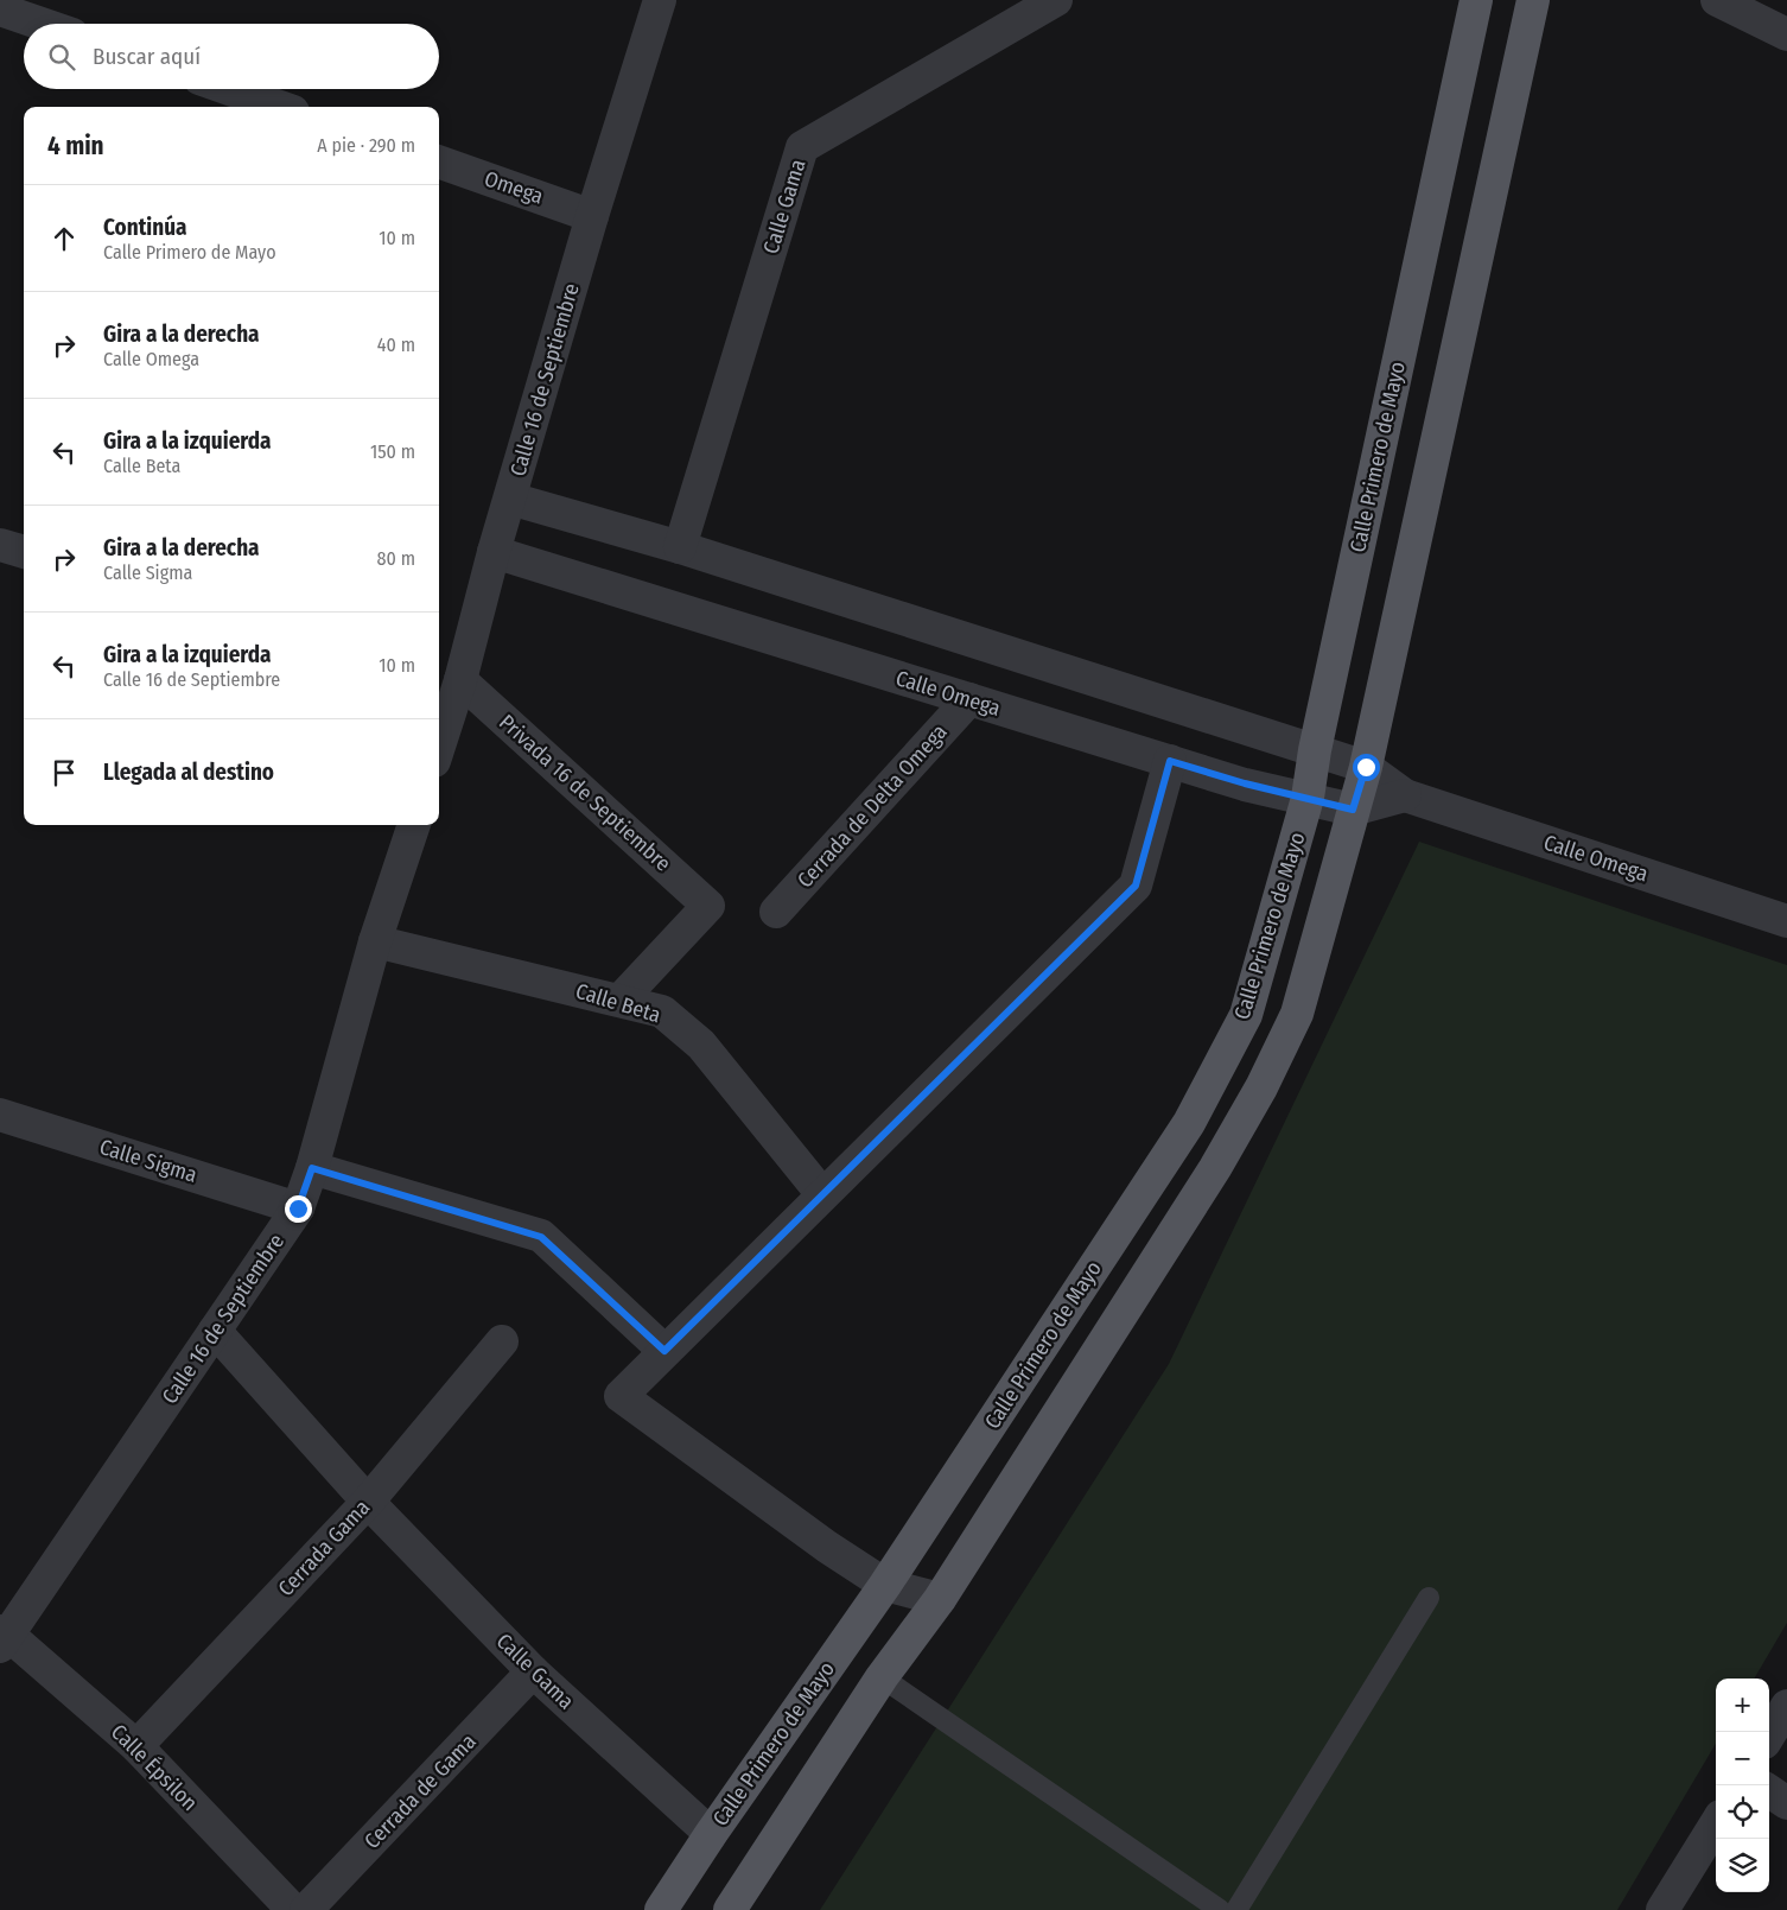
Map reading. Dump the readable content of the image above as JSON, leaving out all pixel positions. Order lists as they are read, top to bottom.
{
  "streets": {
    "main road": ["Calle Primero de Mayo"],
    "street": [
      "Omega",
      "Calle Gama",
      "Calle 16 de Septiembre",
      "Calle Omega",
      "Privada 16 de Septiembre",
      "Cerrada de Delta Omega",
      "Calle Beta",
      "Calle Sigma",
      "Cerrada Gama",
      "Calle Épsilon",
      "Cerrada de Gama"
    ]
  },
  "crossings": [
    ["Omega", "Calle 16 de Septiembre"],
    ["Calle Gama", "Calle 16 de Septiembre"],
    ["Calle Gama", "Calle Primero de Mayo"],
    ["Calle Gama", "Calle Omega"],
    ["Calle Gama", "Cerrada Gama"],
    ["Calle Gama", "Cerrada de Gama"],
    ["Calle 16 de Septiembre", "Calle Omega"],
    ["Calle 16 de Septiembre", "Privada 16 de Septiembre"],
    ["Calle 16 de Septiembre", "Calle Beta"],
    ["Calle 16 de Septiembre", "Calle Sigma"],
    ["Calle 16 de Septiembre", "Calle Épsilon"],
    ["Calle Primero de Mayo", "Calle Omega"],
    ["Calle Omega", "Cerrada de Delta Omega"],
    ["Privada 16 de Septiembre", "Calle Beta"],
    ["Cerrada Gama", "Calle Épsilon"]
  ],
  "page": {
    "search": "Buscar aquí",
    "heading": ["4 min", "A pie · 290 m"],
    "list": [
      ["Continúa", "Calle Primero de Mayo", "10 m"],
      ["Gira a la derecha", "Calle Omega", "40 m"],
      ["Gira a la izquierda", "Calle Beta", "150 m"],
      ["Gira a la derecha", "Calle Sigma", "80 m"],
      ["Gira a la izquierda", "Calle 16 de Septiembre", "10 m"],
      "Llegada al destino"
    ],
    "map_buttons": ["+", "−"]
  }
}
